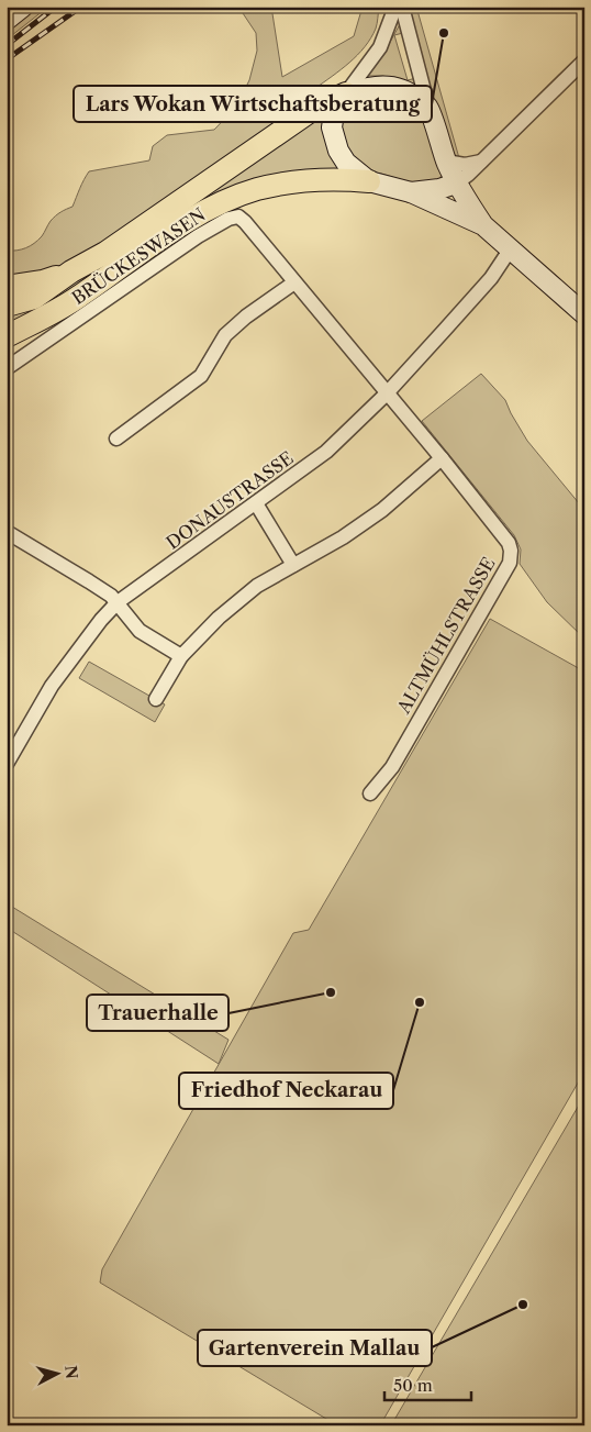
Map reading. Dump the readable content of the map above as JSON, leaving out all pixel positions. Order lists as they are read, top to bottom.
{
  "streets": {
    "street": ["BRÜCKESWASEN", "DONAUSTRASSE", "ALTMÜHLSTRASSE"]
  },
  "crossings": [
    ["BRÜCKESWASEN", "DONAUSTRASSE"],
    ["BRÜCKESWASEN", "ALTMÜHLSTRASSE"],
    ["DONAUSTRASSE", "ALTMÜHLSTRASSE"]
  ],
  "places": [
    "Lars Wokan Wirtschaftsberatung",
    "Trauerhalle",
    "Friedhof Neckarau",
    "Gartenverein Mallau"
  ],
  "scale_bar": "50 m",
  "north": "right"
}
